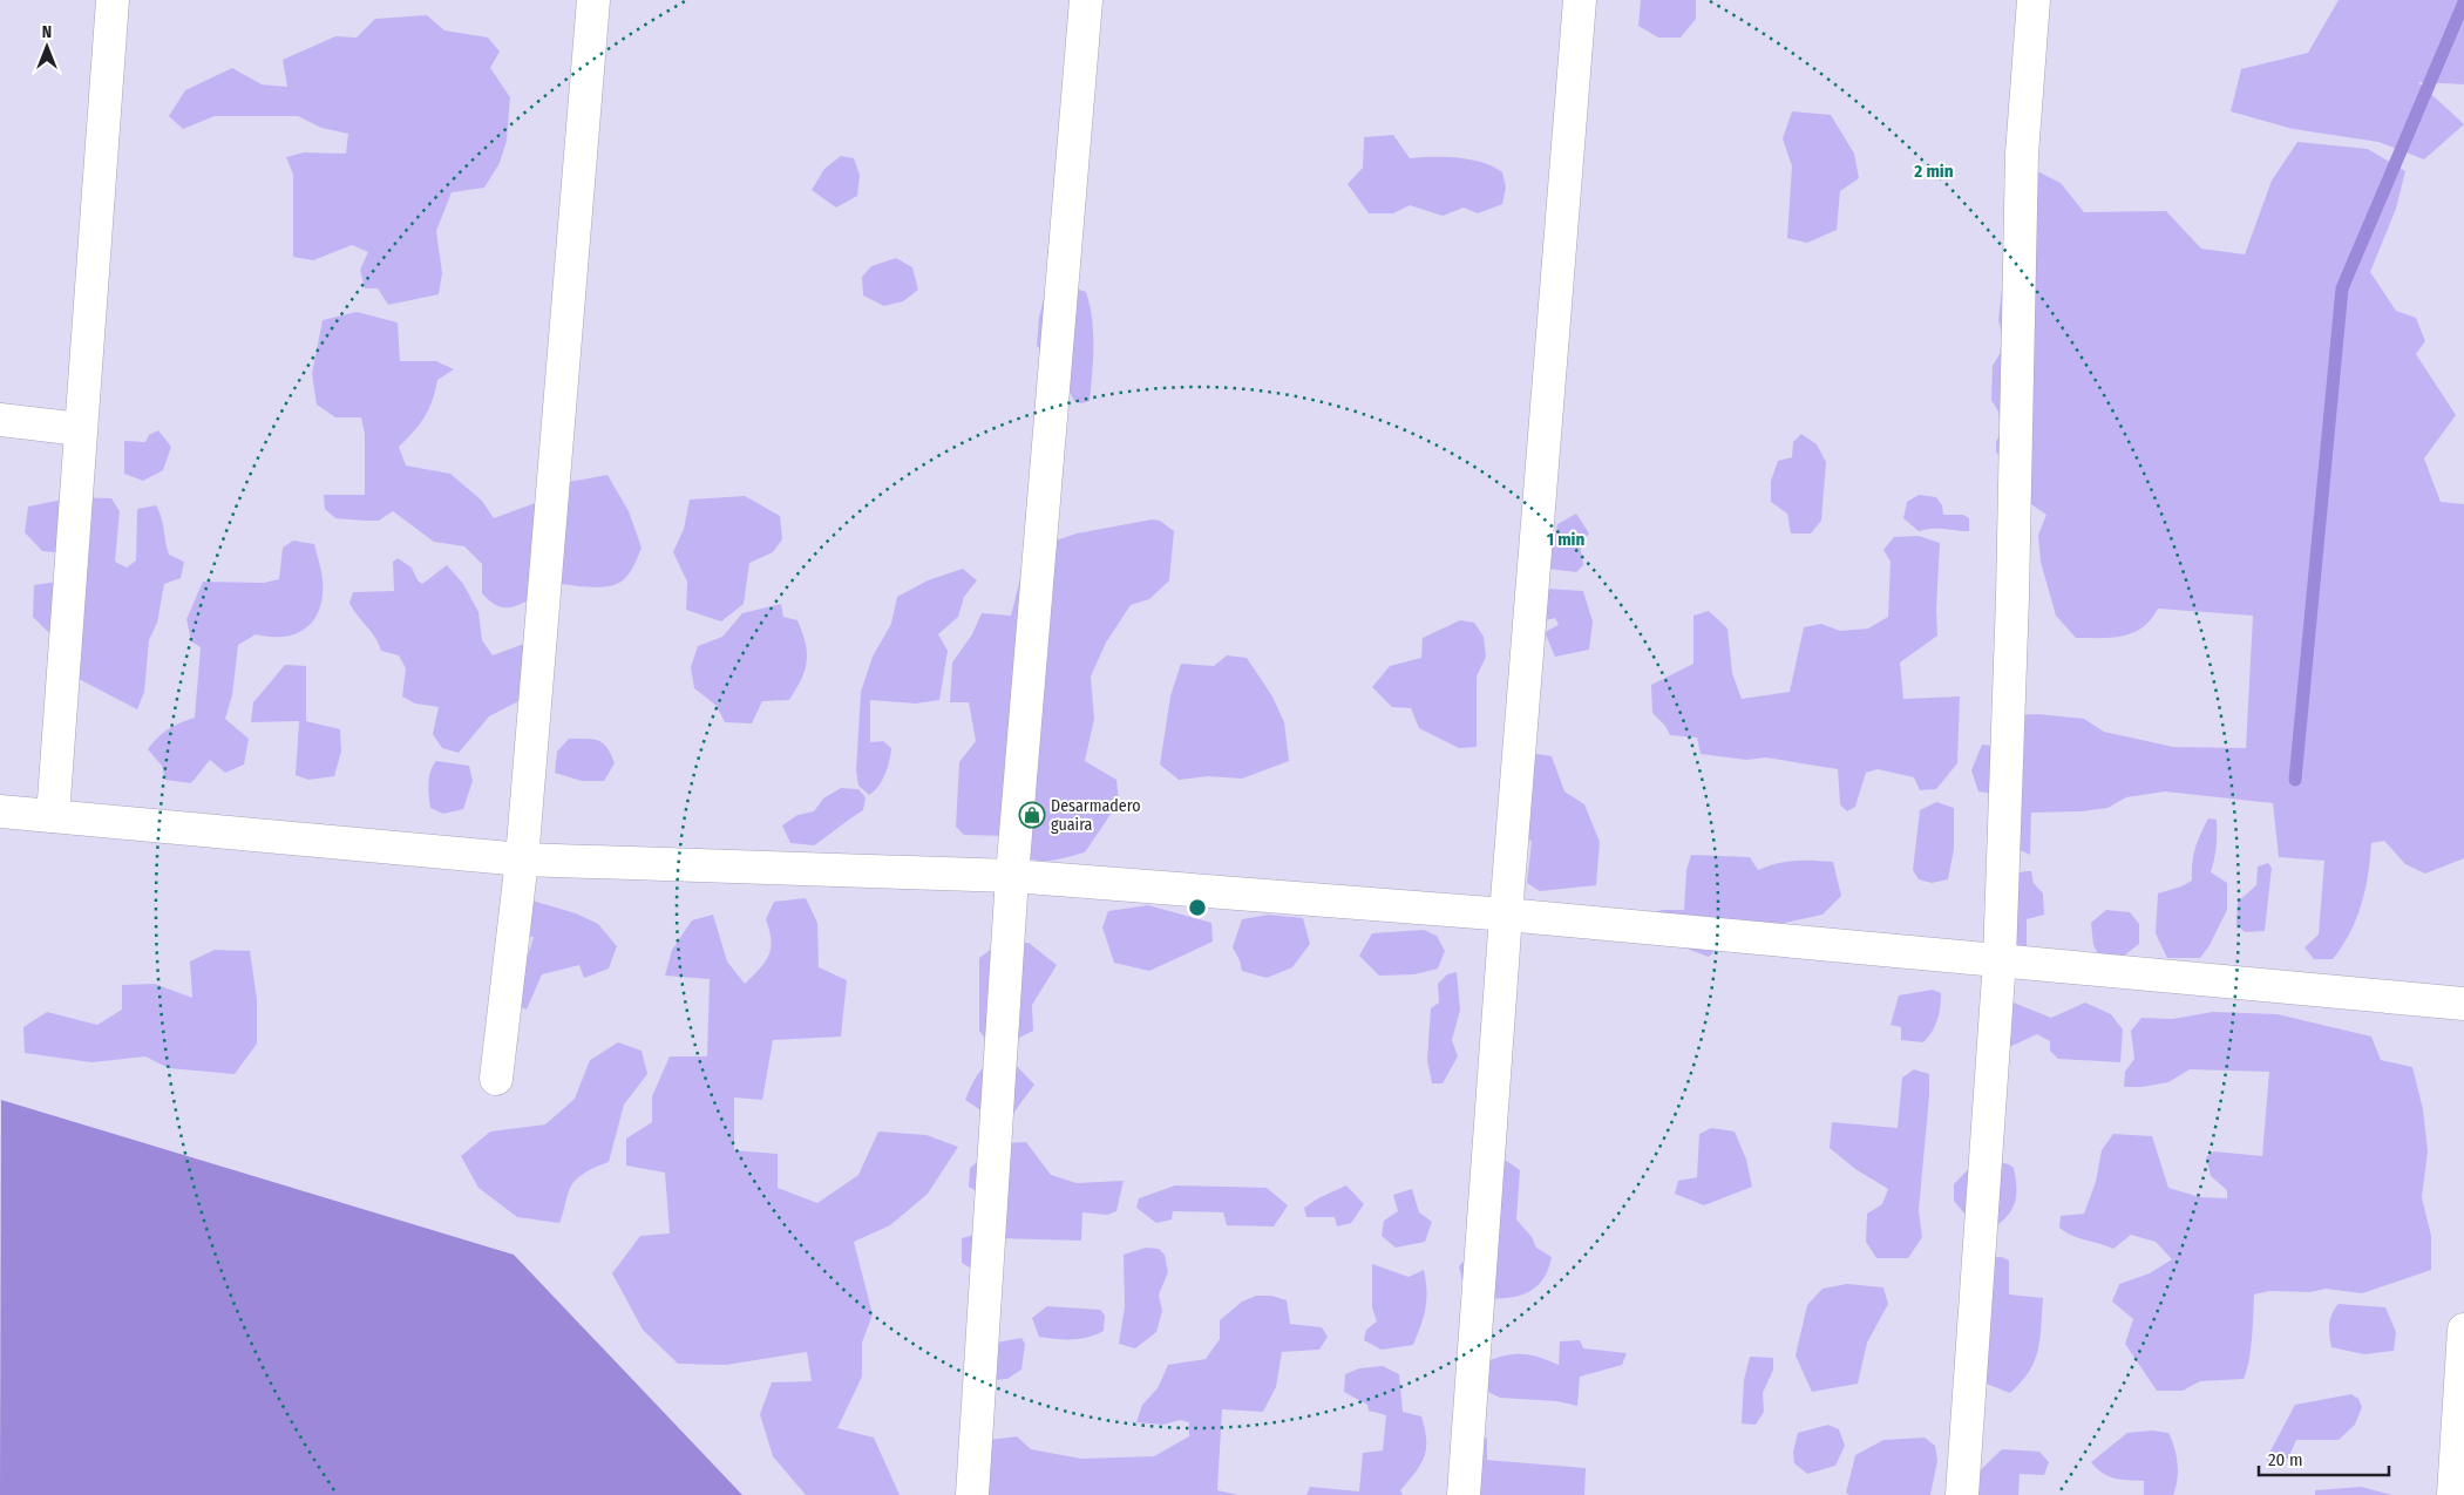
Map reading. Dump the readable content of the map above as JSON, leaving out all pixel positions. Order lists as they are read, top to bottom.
{
  "places": {
    "shop": ["Desarmadero guaira"]
  },
  "scale_bar": "20 m",
  "north": "top",
  "rings": ["2 min", "1 min"]
}
